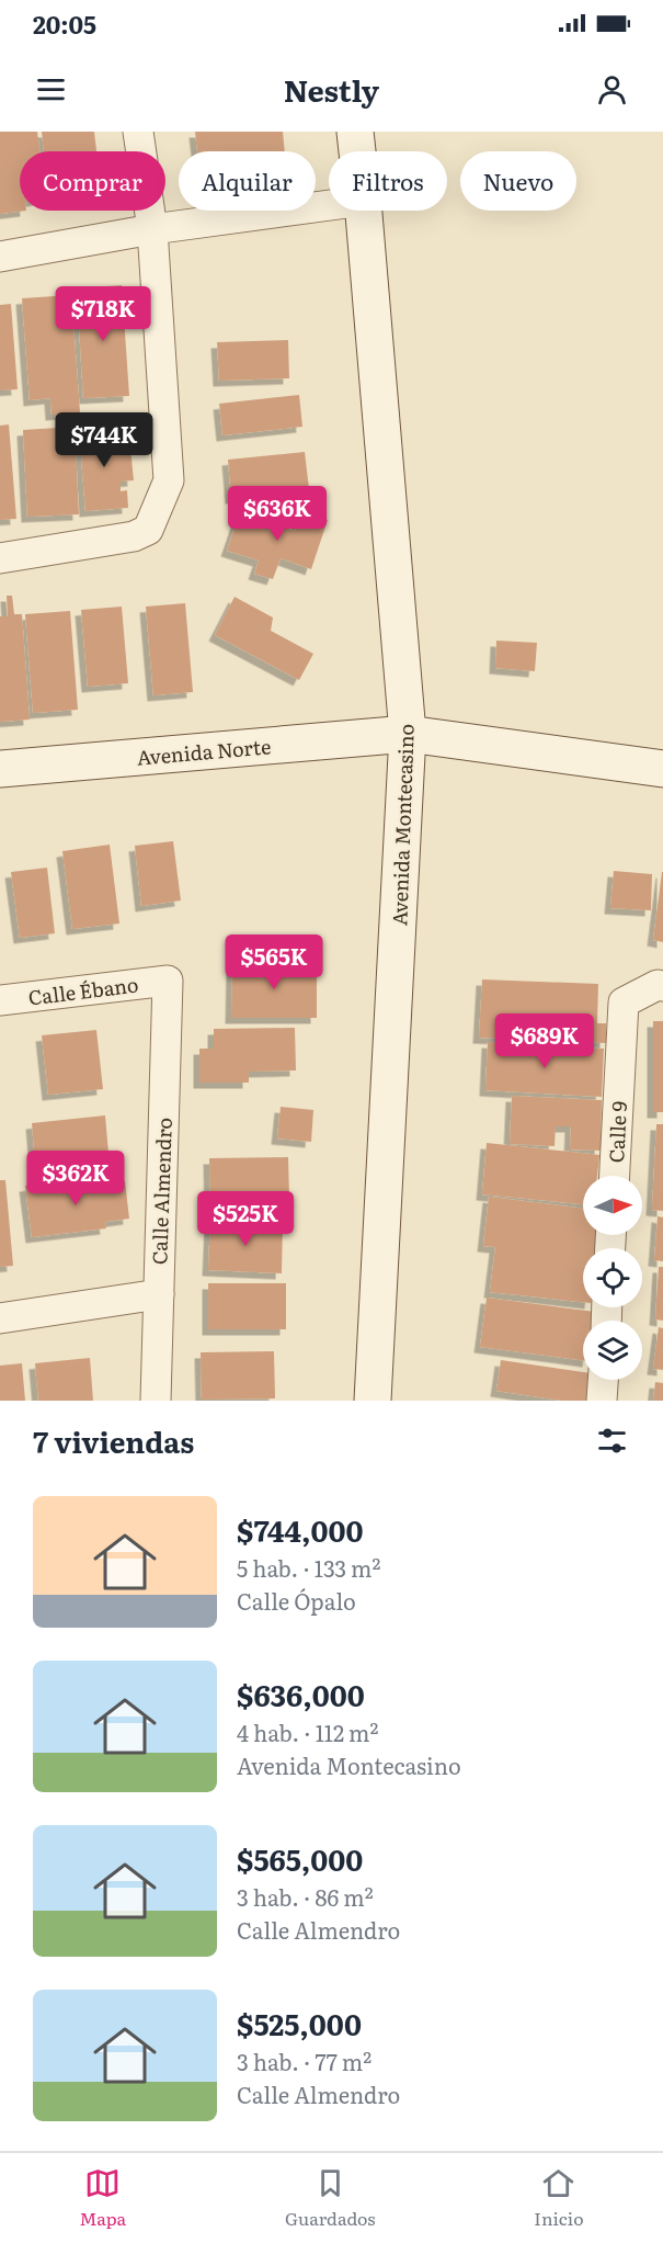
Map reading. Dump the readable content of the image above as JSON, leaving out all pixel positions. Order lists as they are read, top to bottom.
{
  "streets": {
    "street": [
      "Avenida Norte",
      "Avenida Montecasino",
      "Calle Ébano",
      "Calle 9",
      "Calle Almendro"
    ]
  },
  "crossings": [
    ["Avenida Norte", "Avenida Montecasino"],
    ["Calle Ébano", "Calle Almendro"]
  ],
  "north": "right",
  "page": {
    "status": "20:05",
    "header": "Nestly",
    "chip": [
      "Comprar",
      "Alquilar",
      "Filtros",
      "Nuevo"
    ],
    "price": [
      "$718K",
      "$744K",
      "$636K",
      "$565K",
      "$689K",
      "$362K",
      "$525K"
    ],
    "heading": "7 viviendas",
    "list": [
      {
        "name": "$744,000",
        "note": "5 hab. · 133 m² · Calle Ópalo"
      },
      {
        "name": "$636,000",
        "note": "4 hab. · 112 m² · Avenida Montecasino"
      },
      {
        "name": "$565,000",
        "note": "3 hab. · 86 m² · Calle Almendro"
      },
      {
        "name": "$525,000",
        "note": "3 hab. · 77 m² · Calle Almendro"
      }
    ],
    "tabs": ["Mapa", "Guardados", "Inicio"]
  }
}
